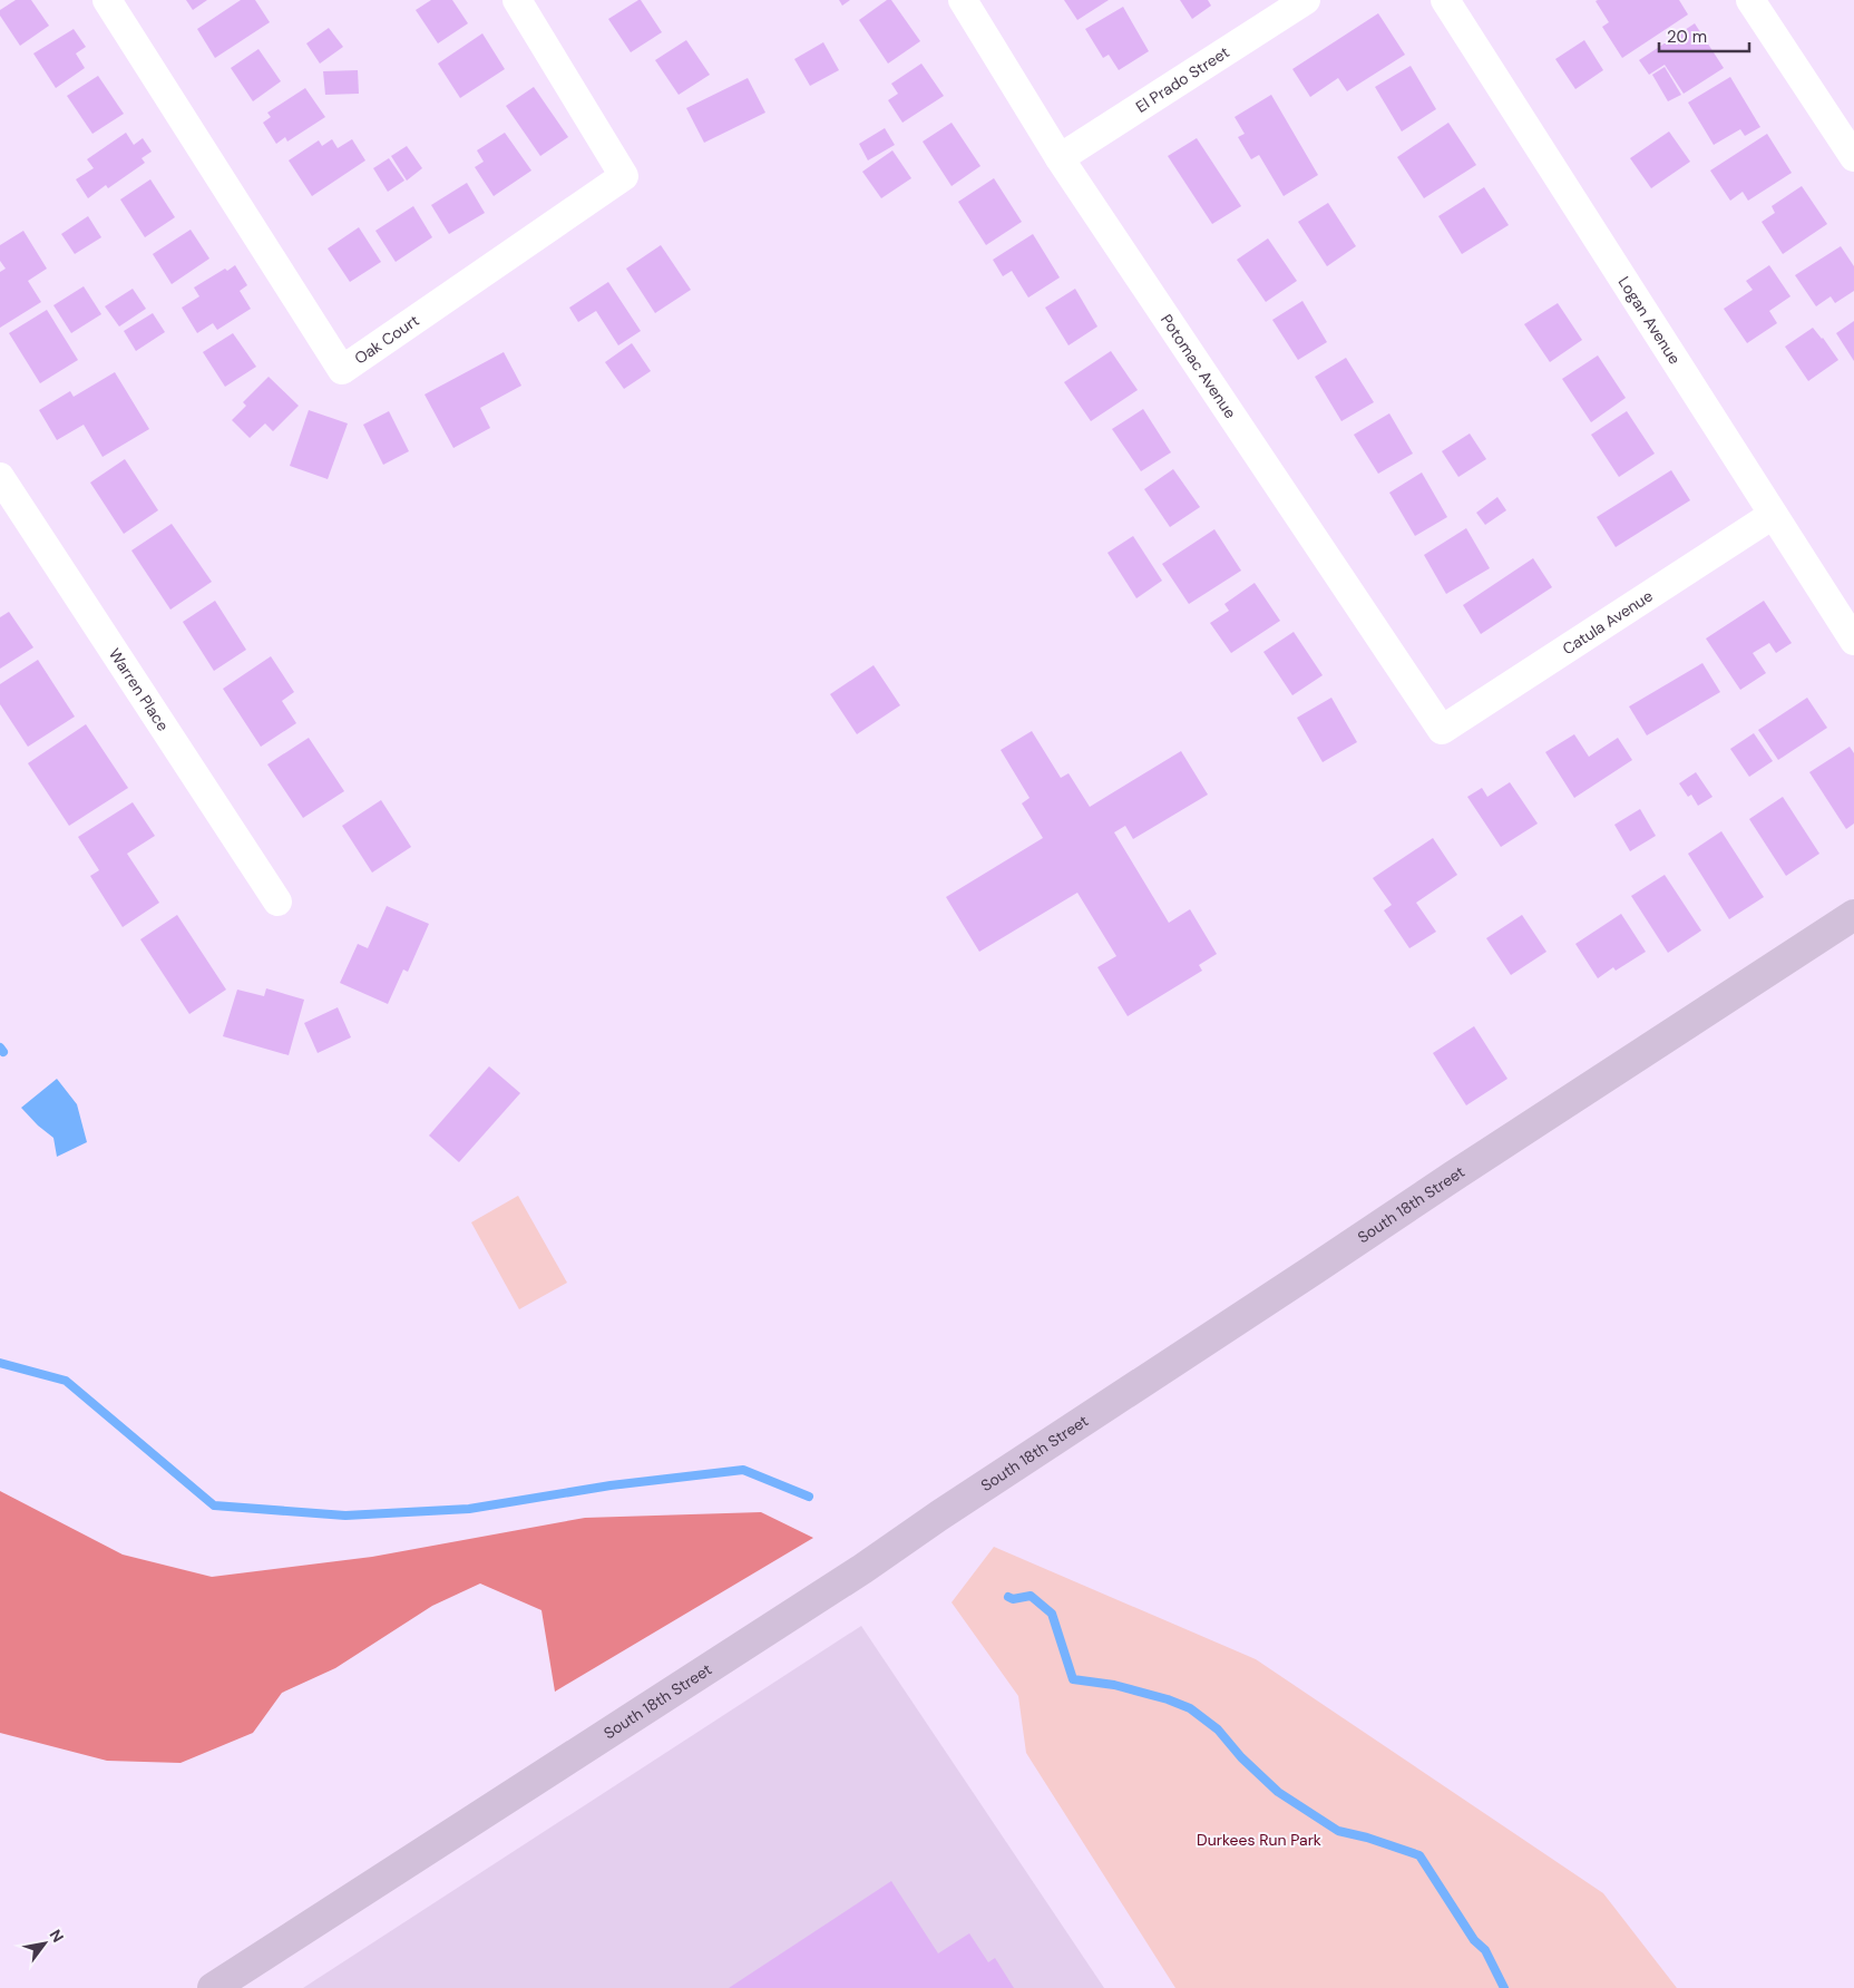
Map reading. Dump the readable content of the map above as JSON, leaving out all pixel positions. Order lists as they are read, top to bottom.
{
  "streets": {
    "main road": ["South 18th Street"],
    "street": [
      "El Prado Street",
      "Logan Avenue",
      "Oak Court",
      "Potomac Avenue",
      "Catula Avenue",
      "Warren Place"
    ]
  },
  "crossings": [
    ["El Prado Street", "Potomac Avenue"],
    ["Logan Avenue", "Catula Avenue"],
    ["Potomac Avenue", "Catula Avenue"]
  ],
  "parks": ["Durkees Run Park"],
  "scale_bar": "20 m",
  "north": "top right"
}
